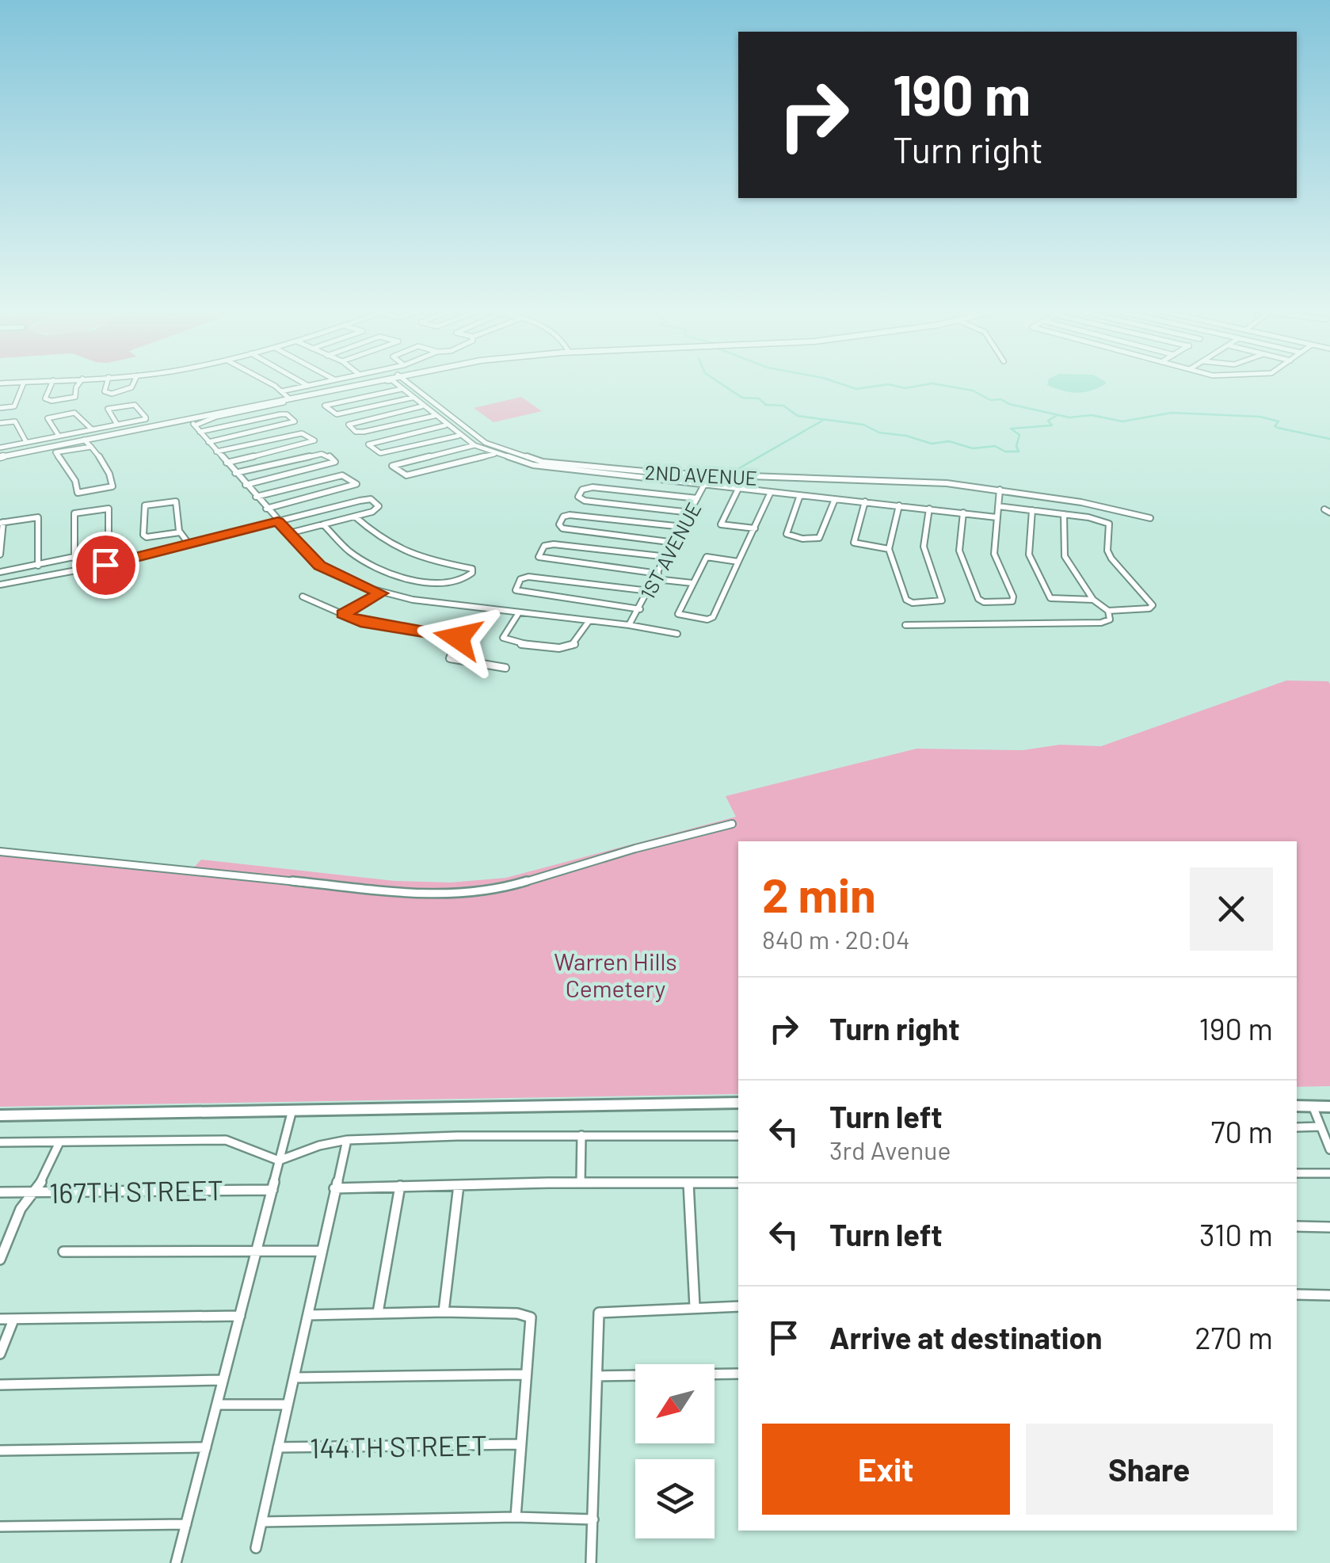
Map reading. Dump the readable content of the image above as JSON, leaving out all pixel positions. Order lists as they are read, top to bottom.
{
  "streets": {
    "street": [
      "2ND AVENUE",
      "1ST AVENUE",
      "167TH STREET",
      "144TH STREET"
    ]
  },
  "crossings": [
    ["2ND AVENUE", "1ST AVENUE"]
  ],
  "parks": ["Warren Hills Cemetery"],
  "north": "bottom left",
  "page": {
    "turn": ["190 m", "Turn right"],
    "heading": ["2 min", "840 m · 20:04"],
    "list": [
      {
        "name": "Turn right",
        "value": "190 m"
      },
      {
        "name": "Turn left",
        "note": "3rd Avenue",
        "value": "70 m"
      },
      {
        "name": "Turn left",
        "value": "310 m"
      },
      {
        "name": "Arrive at destination",
        "value": "270 m"
      }
    ],
    "buttons": ["Exit", "Share"]
  }
}
